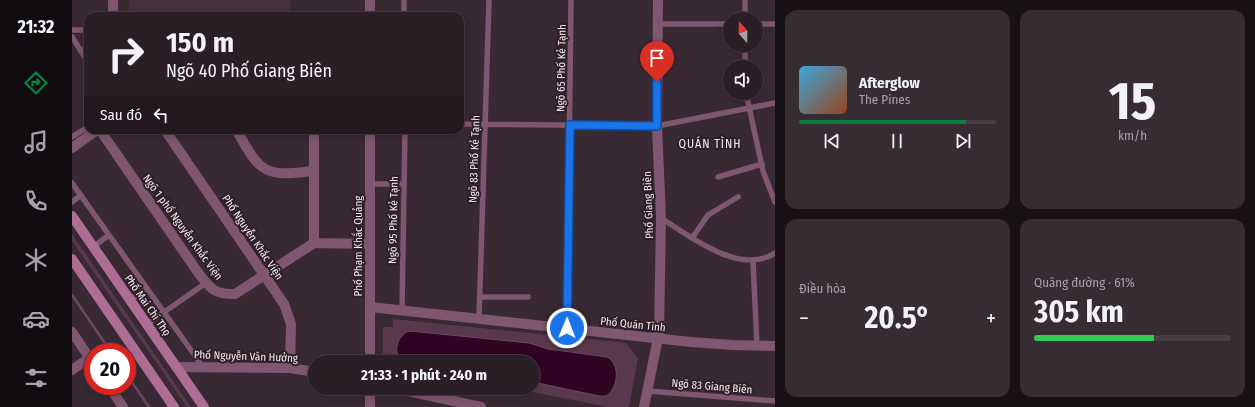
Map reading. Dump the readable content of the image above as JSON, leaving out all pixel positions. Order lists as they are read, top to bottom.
{
  "streets": {
    "main road": ["Phố Mai Chí Thọ"],
    "street": [
      "Phố Giang Biên",
      "Ngõ 1 phố Nguyễn Khắc Viện",
      "Phố Nguyễn Khắc Viện",
      "Phố Phạm Khắc Quảng",
      "Phố Quán Tình",
      "Phố Nguyễn Văn Hưởng"
    ],
    "lane": [
      "Ngõ 65 Phố Kẻ Tạnh",
      "Ngõ 83 Phố Kẻ Tạnh",
      "Ngõ 95 Phố Kẻ Tạnh",
      "Ngõ 83 Giang Biên"
    ]
  },
  "crossings": [
    ["Ngõ 65 Phố Kẻ Tạnh", "Phố Quán Tình"],
    ["Ngõ 83 Phố Kẻ Tạnh", "Phố Quán Tình"],
    ["Phố Giang Biên", "Phố Quán Tình"],
    ["Phố Giang Biên", "Ngõ 83 Giang Biên"],
    ["Ngõ 95 Phố Kẻ Tạnh", "Phố Quán Tình"],
    ["Ngõ 1 phố Nguyễn Khắc Viện", "Phố Nguyễn Khắc Viện"],
    ["Phố Nguyễn Khắc Viện", "Phố Nguyễn Văn Hưởng"],
    ["Phố Phạm Khắc Quảng", "Phố Quán Tình"],
    ["Phố Mai Chí Thọ", "Phố Nguyễn Văn Hưởng"]
  ],
  "districts": ["QUÁN TÌNH"],
  "north": "top",
  "page": {
    "tabs": "21:32",
    "tile": [
      ["15", "km/h"],
      "Điều hòa",
      ["Quãng đường · 61%", "305 km"]
    ],
    "turn": ["150 m", "Ngõ 40 Phố Giang Biên"],
    "song": ["Afterglow", "The Pines"],
    "then": "Sau đó",
    "heat": ["−", "20.5°", "+"],
    "limit": "20",
    "trip": "21:33 · 1 phút · 240 m"
  }
}
